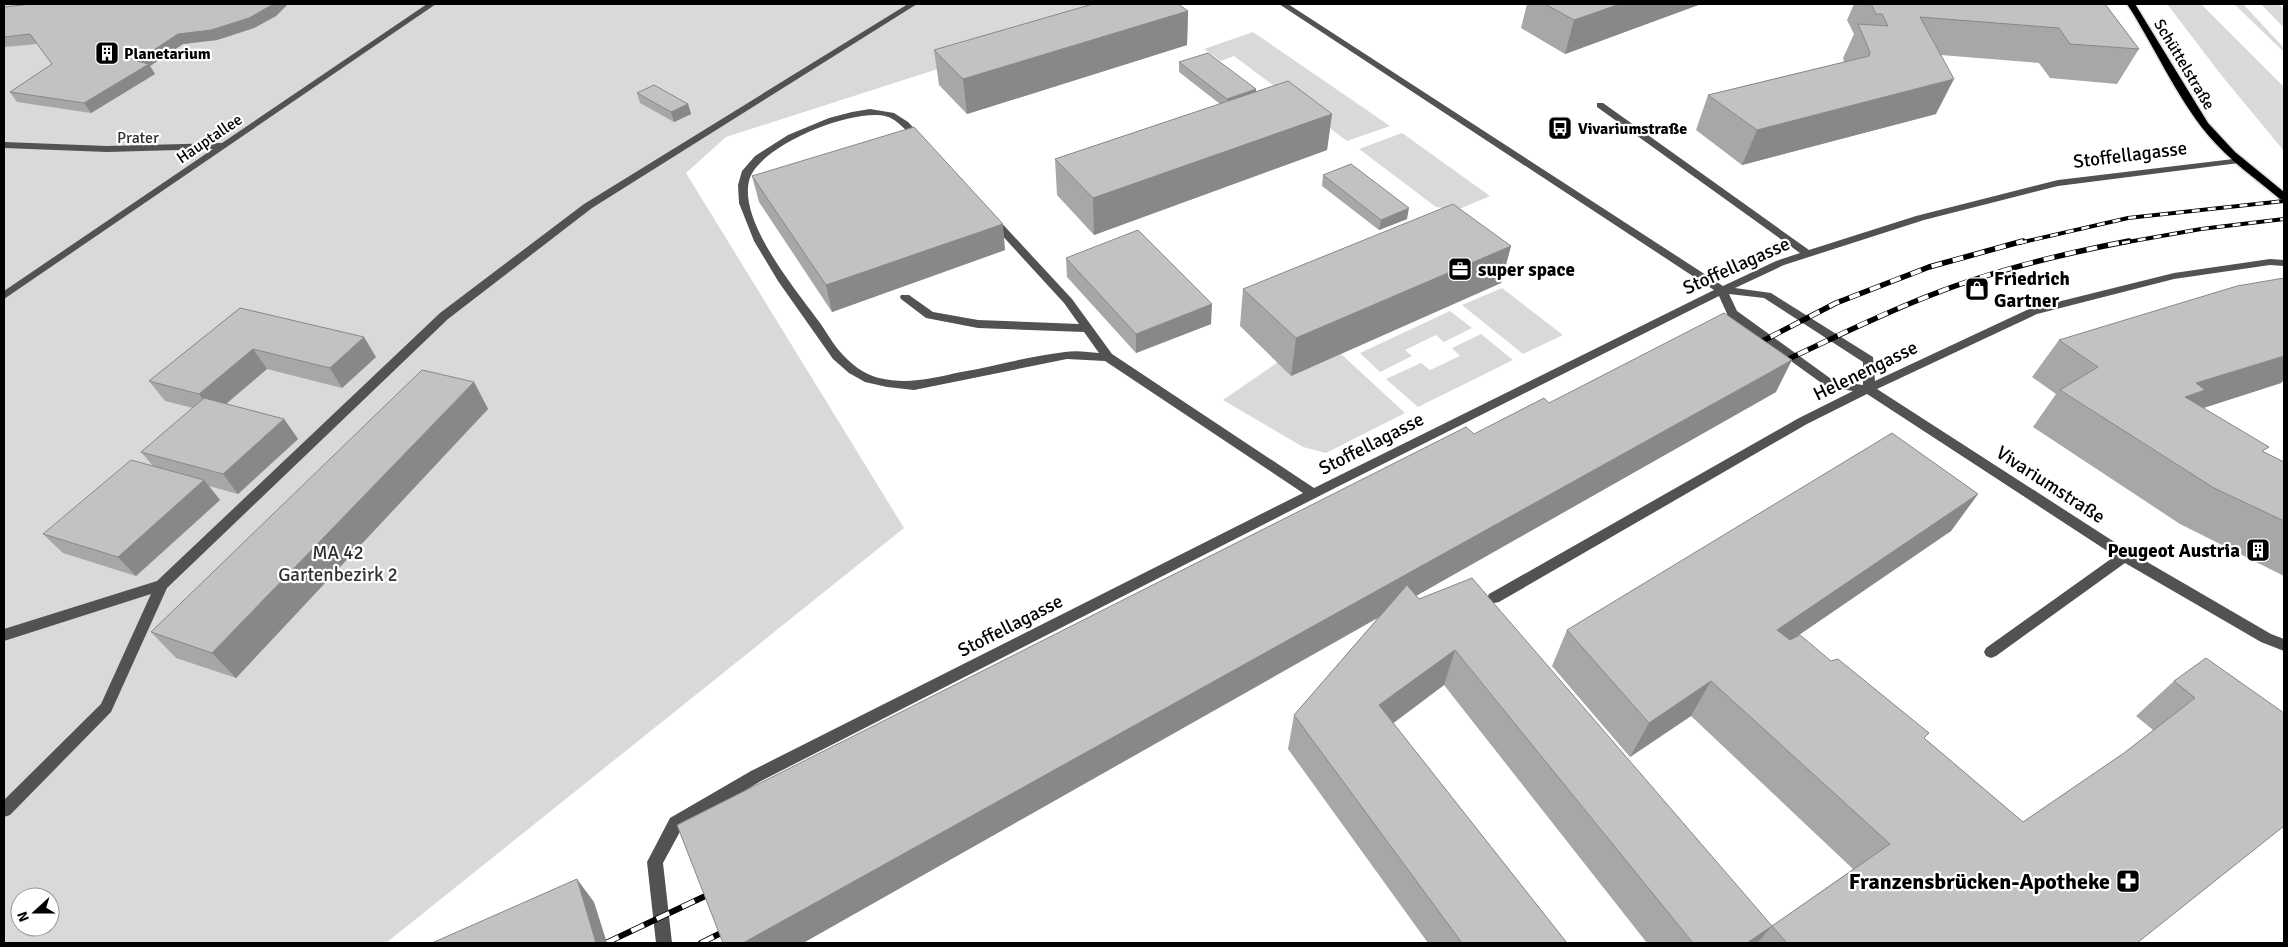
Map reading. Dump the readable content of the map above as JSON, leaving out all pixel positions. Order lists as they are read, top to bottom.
{
  "streets": {
    "main road": ["Schüttelstraße"],
    "street": [
      "Hauptallee",
      "Stoffellagasse",
      "Helenengasse",
      "Vivariumstraße"
    ]
  },
  "crossings": [
    ["Schüttelstraße", "Stoffellagasse"],
    ["Stoffellagasse", "Vivariumstraße"],
    ["Helenengasse", "Vivariumstraße"]
  ],
  "parks": ["Prater", "MA 42 Gartenbezirk 2"],
  "places": {
    "building": ["Planetarium", "Peugeot Austria"],
    "bus stop": ["Vivariumstraße"],
    "office": ["super space"],
    "shop": ["Friedrich Gartner"],
    "pharmacy": ["Franzensbrücken-Apotheke"]
  },
  "north": "left"
}
